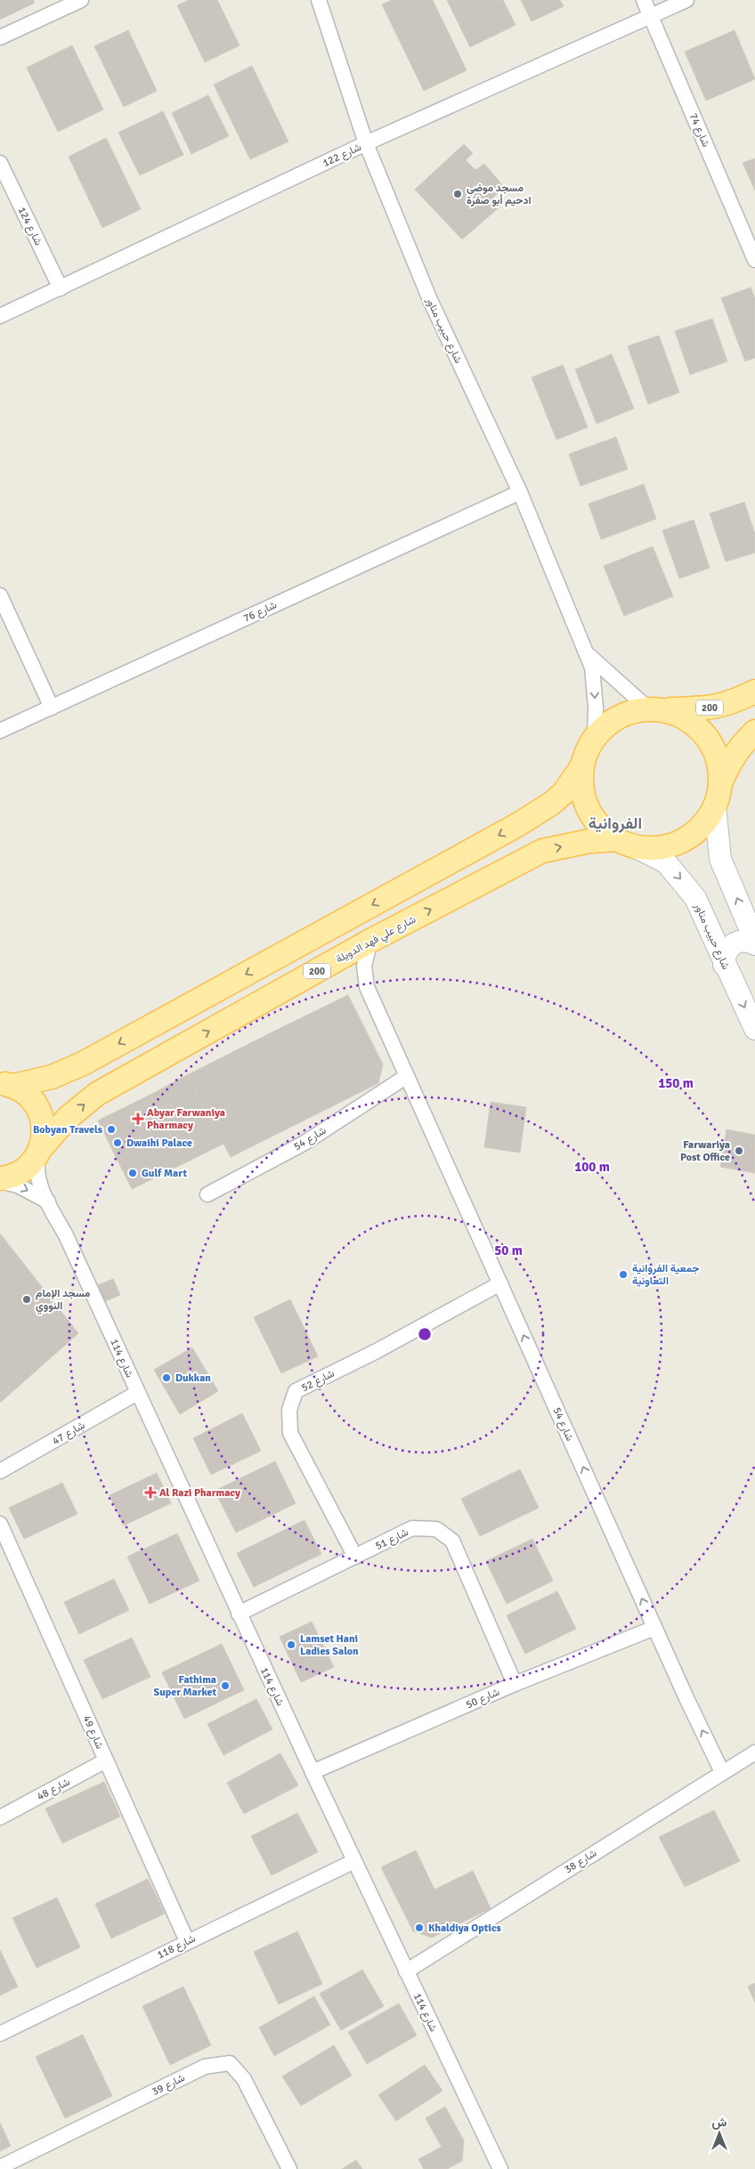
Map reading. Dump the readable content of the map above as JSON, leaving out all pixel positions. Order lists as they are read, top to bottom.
{
  "streets": {
    "main road": ["200", "شارع علي فهد الدويلة"],
    "street": [
      "شارع 74",
      "شارع 122",
      "شارع 124",
      "شارع حبيب مناور",
      "شارع 76",
      "شارع 54",
      "شارع 114",
      "شارع 52",
      "شارع 47",
      "شارع 51",
      "شارع 50",
      "شارع 49",
      "شارع 48",
      "شارع 38",
      "شارع 118",
      "شارع 39"
    ]
  },
  "crossings": [
    ["شارع 74", "شارع 122"],
    ["شارع 122", "شارع 124"],
    ["شارع 122", "شارع حبيب مناور"],
    ["شارع حبيب مناور", "شارع 76"],
    ["شارع حبيب مناور", "200"],
    ["شارع حبيب مناور", "شارع علي فهد الدويلة"],
    ["200", "شارع علي فهد الدويلة"],
    ["200", "شارع 114"],
    ["شارع علي فهد الدويلة", "شارع 54"],
    ["شارع علي فهد الدويلة", "شارع 114"],
    ["شارع 54", "شارع 52"],
    ["شارع 54", "شارع 50"],
    ["شارع 54", "شارع 38"],
    ["شارع 114", "شارع 47"],
    ["شارع 114", "شارع 51"],
    ["شارع 114", "شارع 50"],
    ["شارع 114", "شارع 38"],
    ["شارع 114", "شارع 118"],
    ["شارع 52", "شارع 51"],
    ["شارع 51", "شارع 50"],
    ["شارع 49", "شارع 48"],
    ["شارع 49", "شارع 118"]
  ],
  "one_way": ["شارع 54"],
  "districts": ["الفروانية"],
  "places": {
    "other": [
      "مسجد موضي ادحيم أبو صفرة",
      "Bobyan Travels",
      "Dwaihi Palace",
      "Farwariya Post Office",
      "Gulf Mart",
      "جمعية الفروانية التعاونية",
      "مسجد الإمام النووي",
      "Dukkan",
      "Lamset Hani Ladies Salon",
      "Fathima Super Market",
      "Khaldiya Optics"
    ],
    "health": ["Abyar Farwaniya Pharmacy", "Al Razi Pharmacy"]
  },
  "north": "top",
  "rings": ["150 m", "100 m", "50 m"]
}
